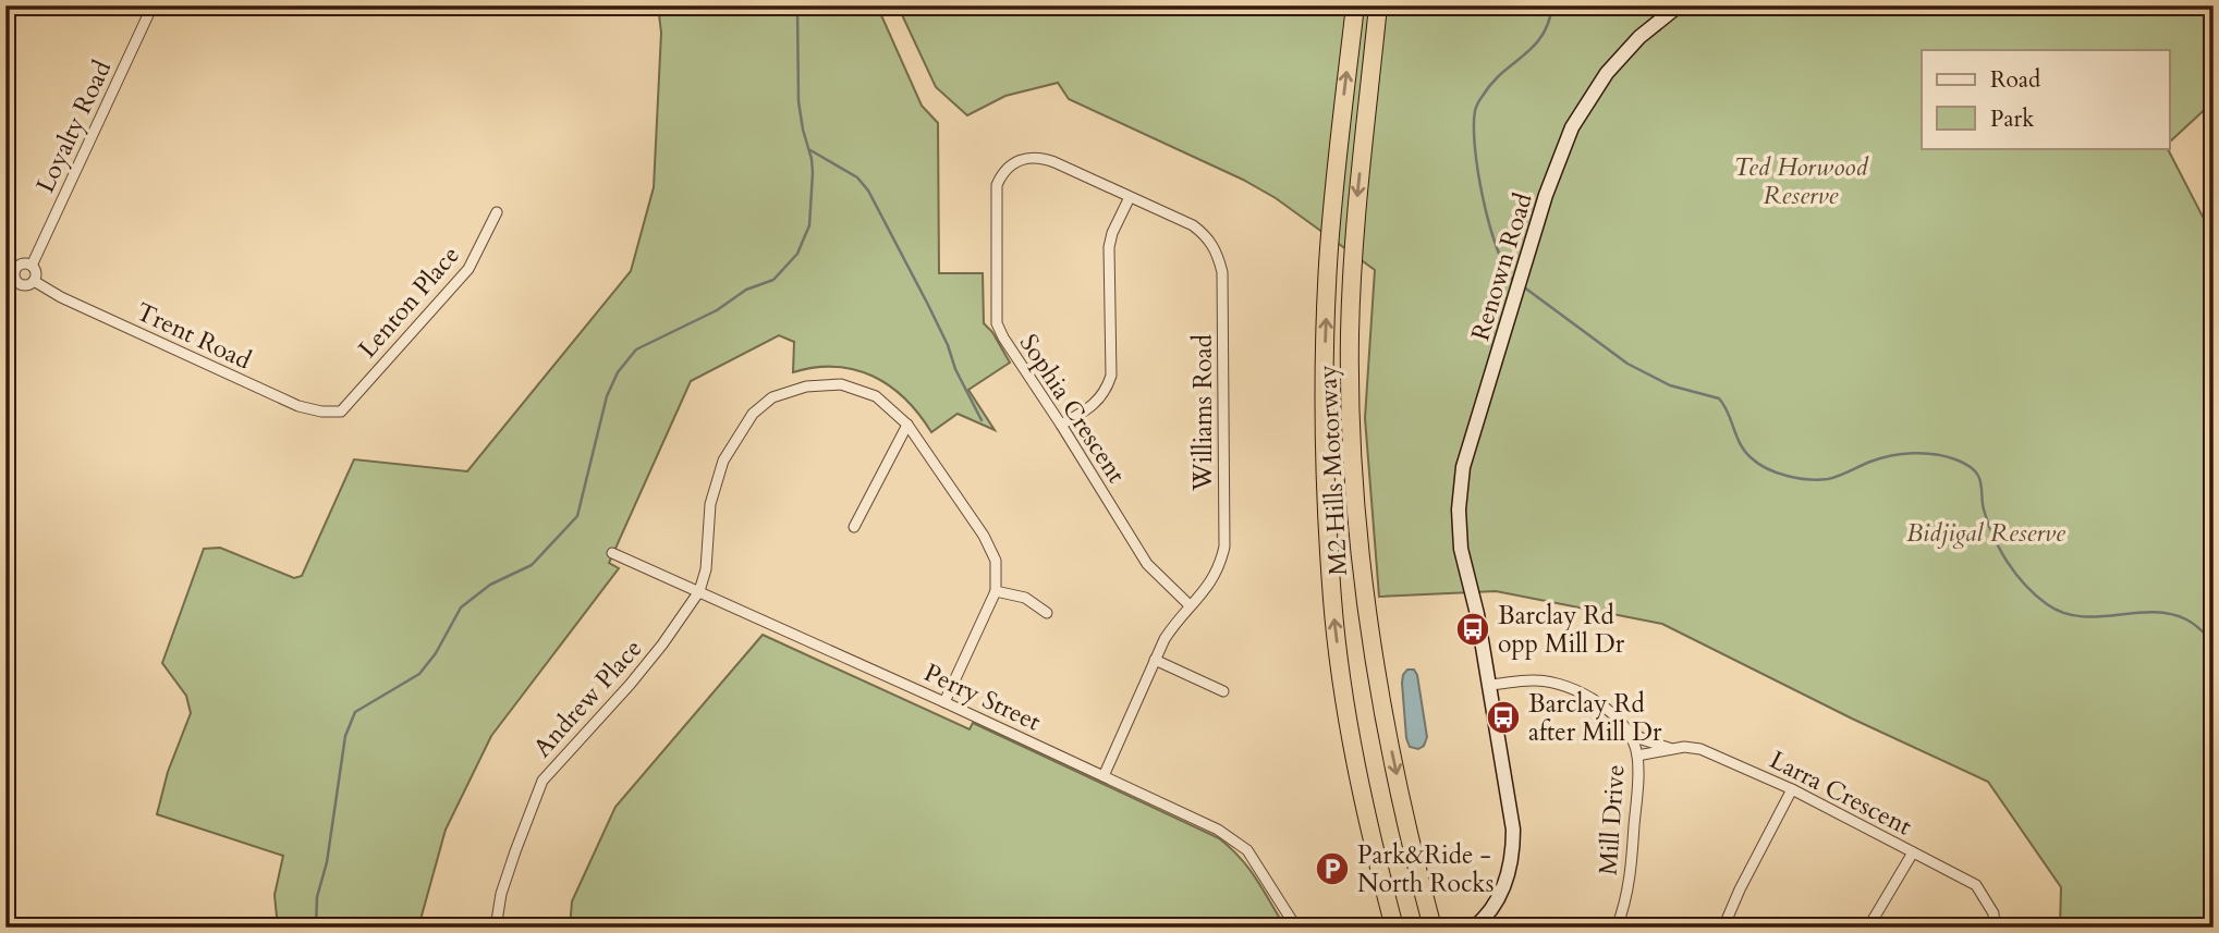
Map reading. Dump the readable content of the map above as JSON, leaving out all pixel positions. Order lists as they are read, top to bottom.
{
  "streets": {
    "highway": ["M2 Hills Motorway"],
    "main road": ["Renown Road"],
    "street": [
      "Loyalty Road",
      "Lenton Place",
      "Trent Road",
      "Sophia Crescent",
      "Williams Road",
      "Perry Street",
      "Andrew Place",
      "Larra Crescent",
      "Mill Drive"
    ]
  },
  "crossings": [
    ["Loyalty Road", "Trent Road"],
    ["Renown Road", "Mill Drive"],
    ["Lenton Place", "Trent Road"],
    ["Sophia Crescent", "Williams Road"],
    ["Williams Road", "Perry Street"],
    ["Perry Street", "Andrew Place"],
    ["Larra Crescent", "Mill Drive"]
  ],
  "parks": ["Ted Horwood Reserve", "Bidjigal Reserve"],
  "places": {
    "bus stop": ["Barclay Rd opp Mill Dr", "Barclay Rd after Mill Dr"],
    "parking": ["Park&Ride - North Rocks"]
  },
  "legend": ["Road", "Park"]
}
